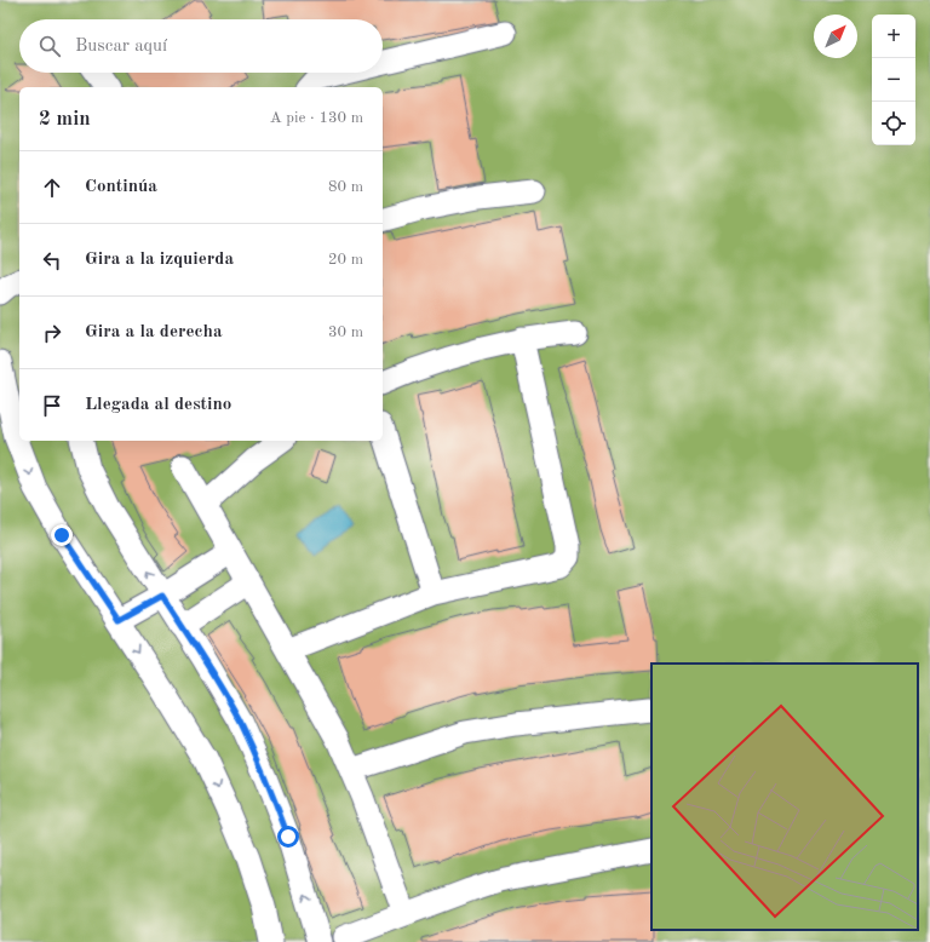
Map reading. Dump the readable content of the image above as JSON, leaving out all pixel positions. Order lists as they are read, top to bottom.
{
  "north": "top right",
  "page": {
    "map_buttons": ["+", "−"],
    "search": "Buscar aquí",
    "heading": ["2 min", "A pie · 130 m"],
    "list": [
      ["Continúa", "80 m"],
      ["Gira a la izquierda", "20 m"],
      ["Gira a la derecha", "30 m"],
      "Llegada al destino"
    ]
  }
}
